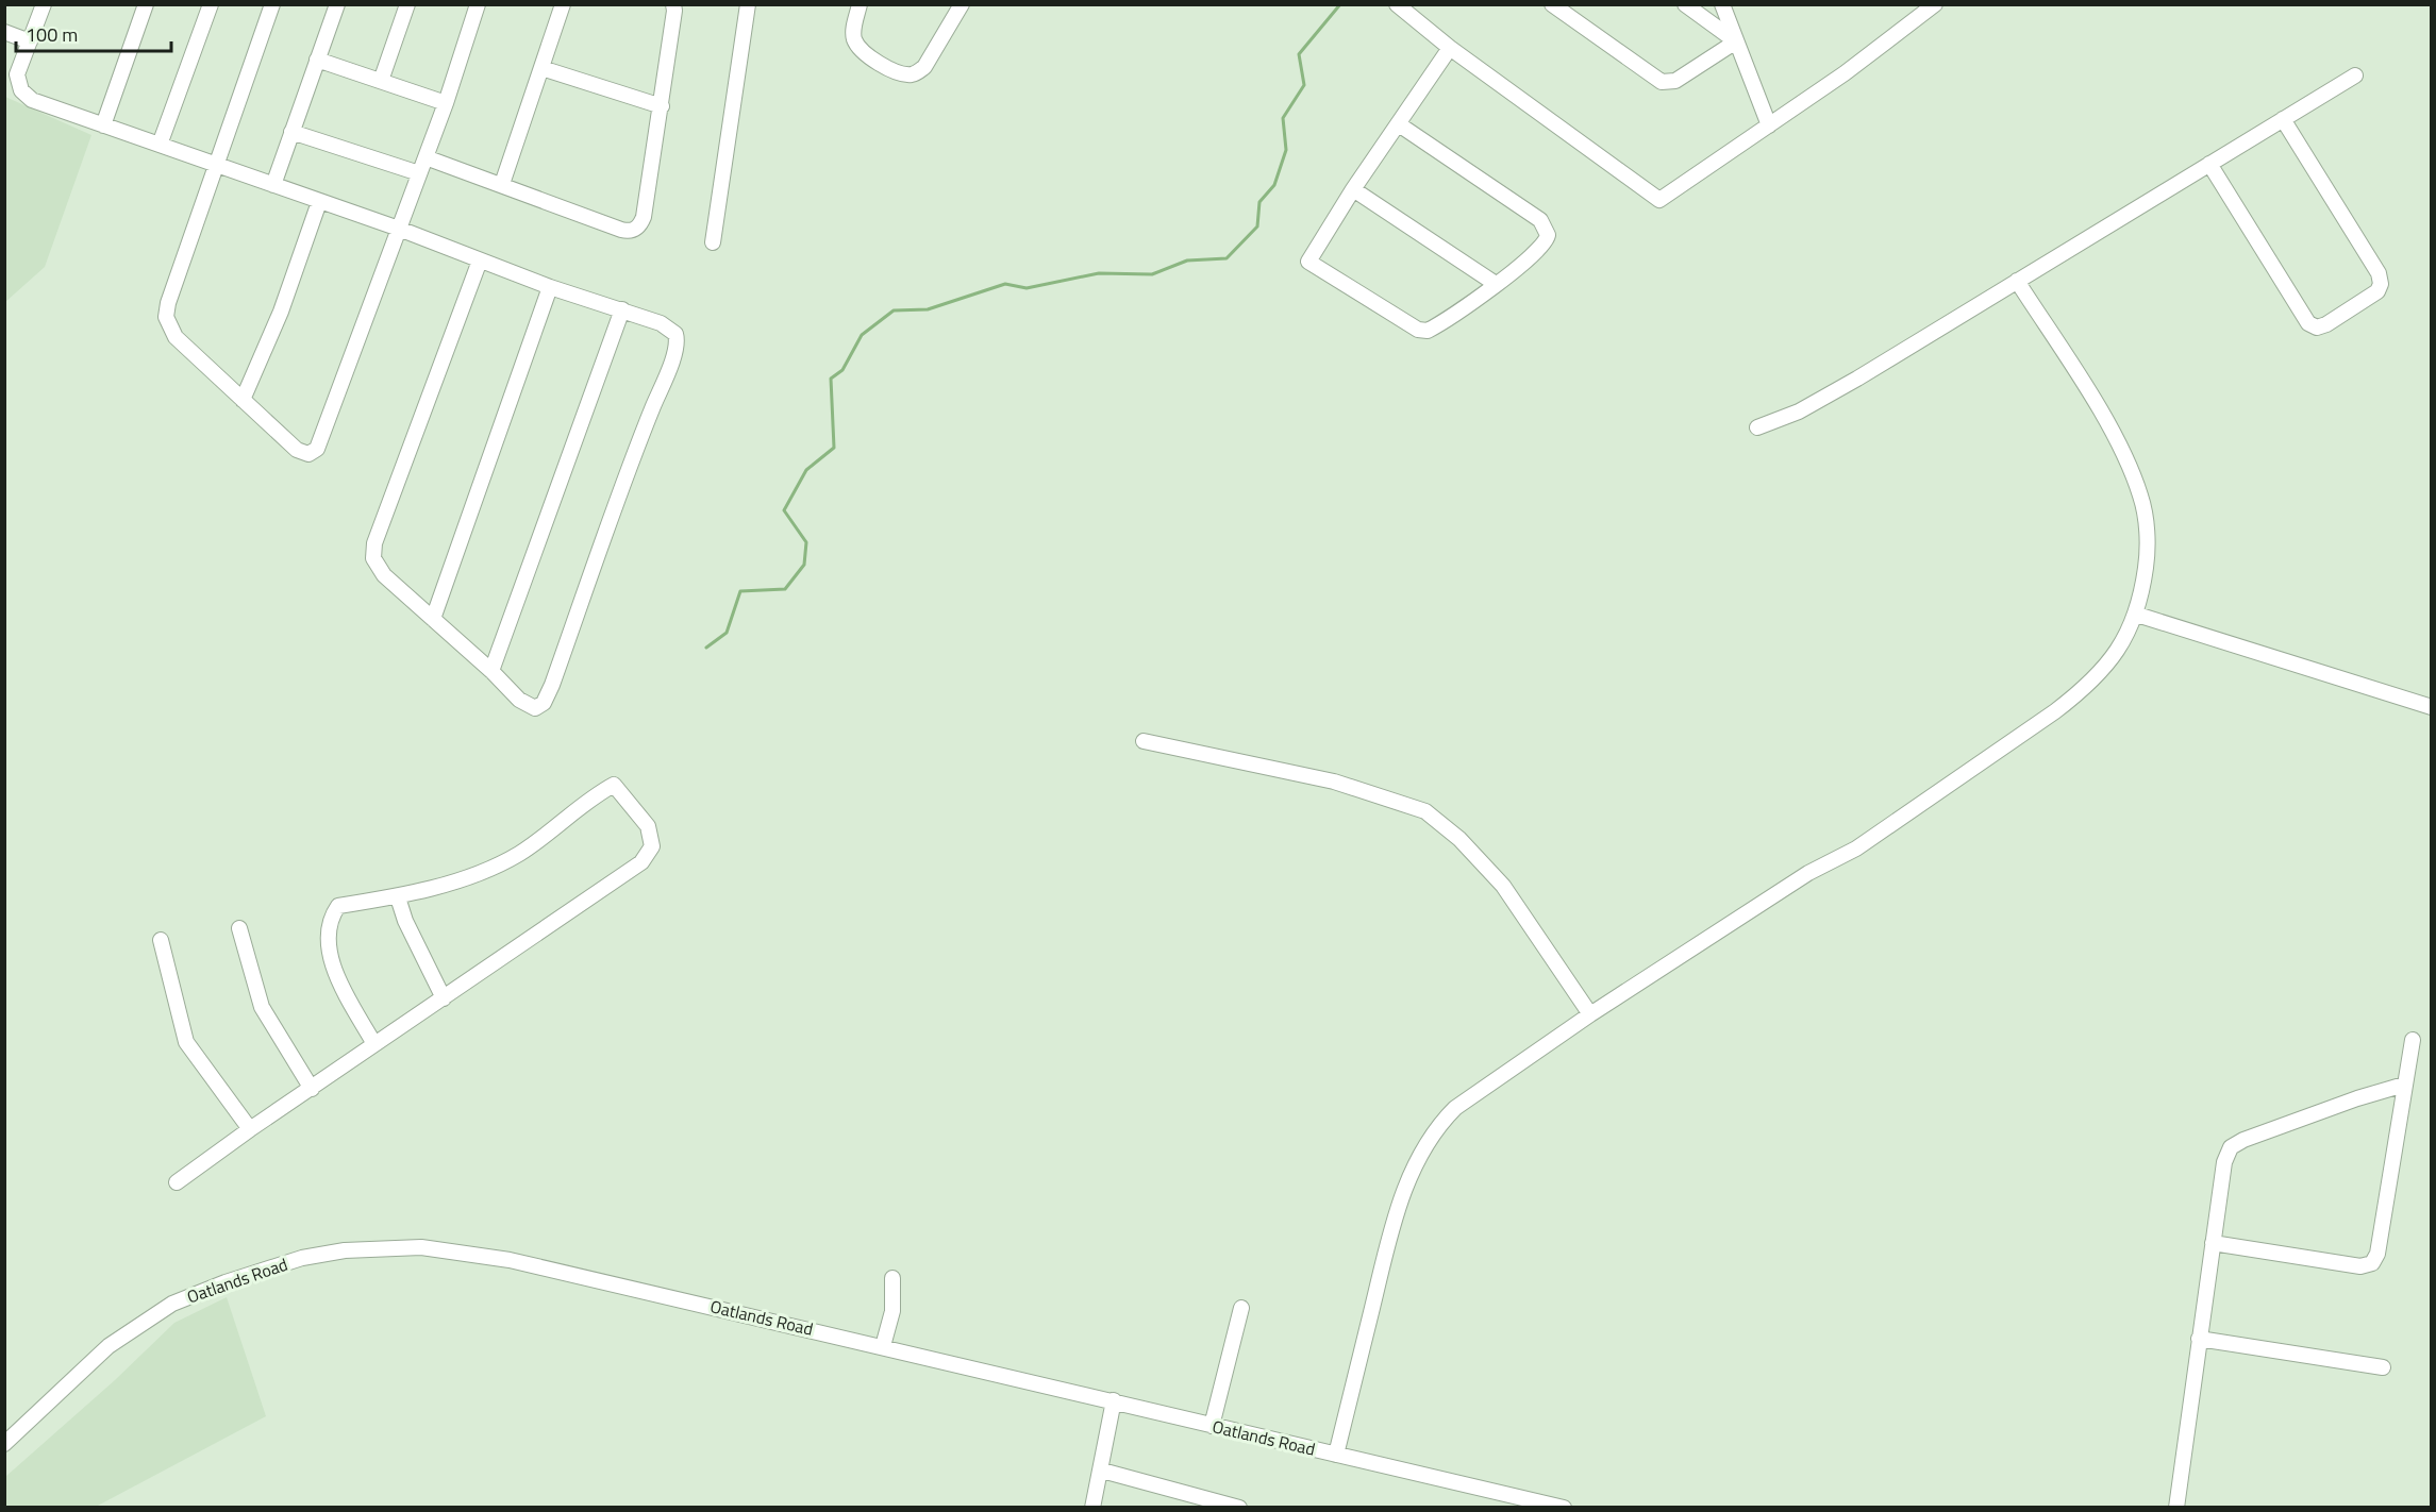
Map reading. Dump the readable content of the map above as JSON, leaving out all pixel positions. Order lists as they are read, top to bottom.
{
  "streets": {
    "street": ["Oatlands Road"]
  },
  "scale_bar": "100 m"
}
